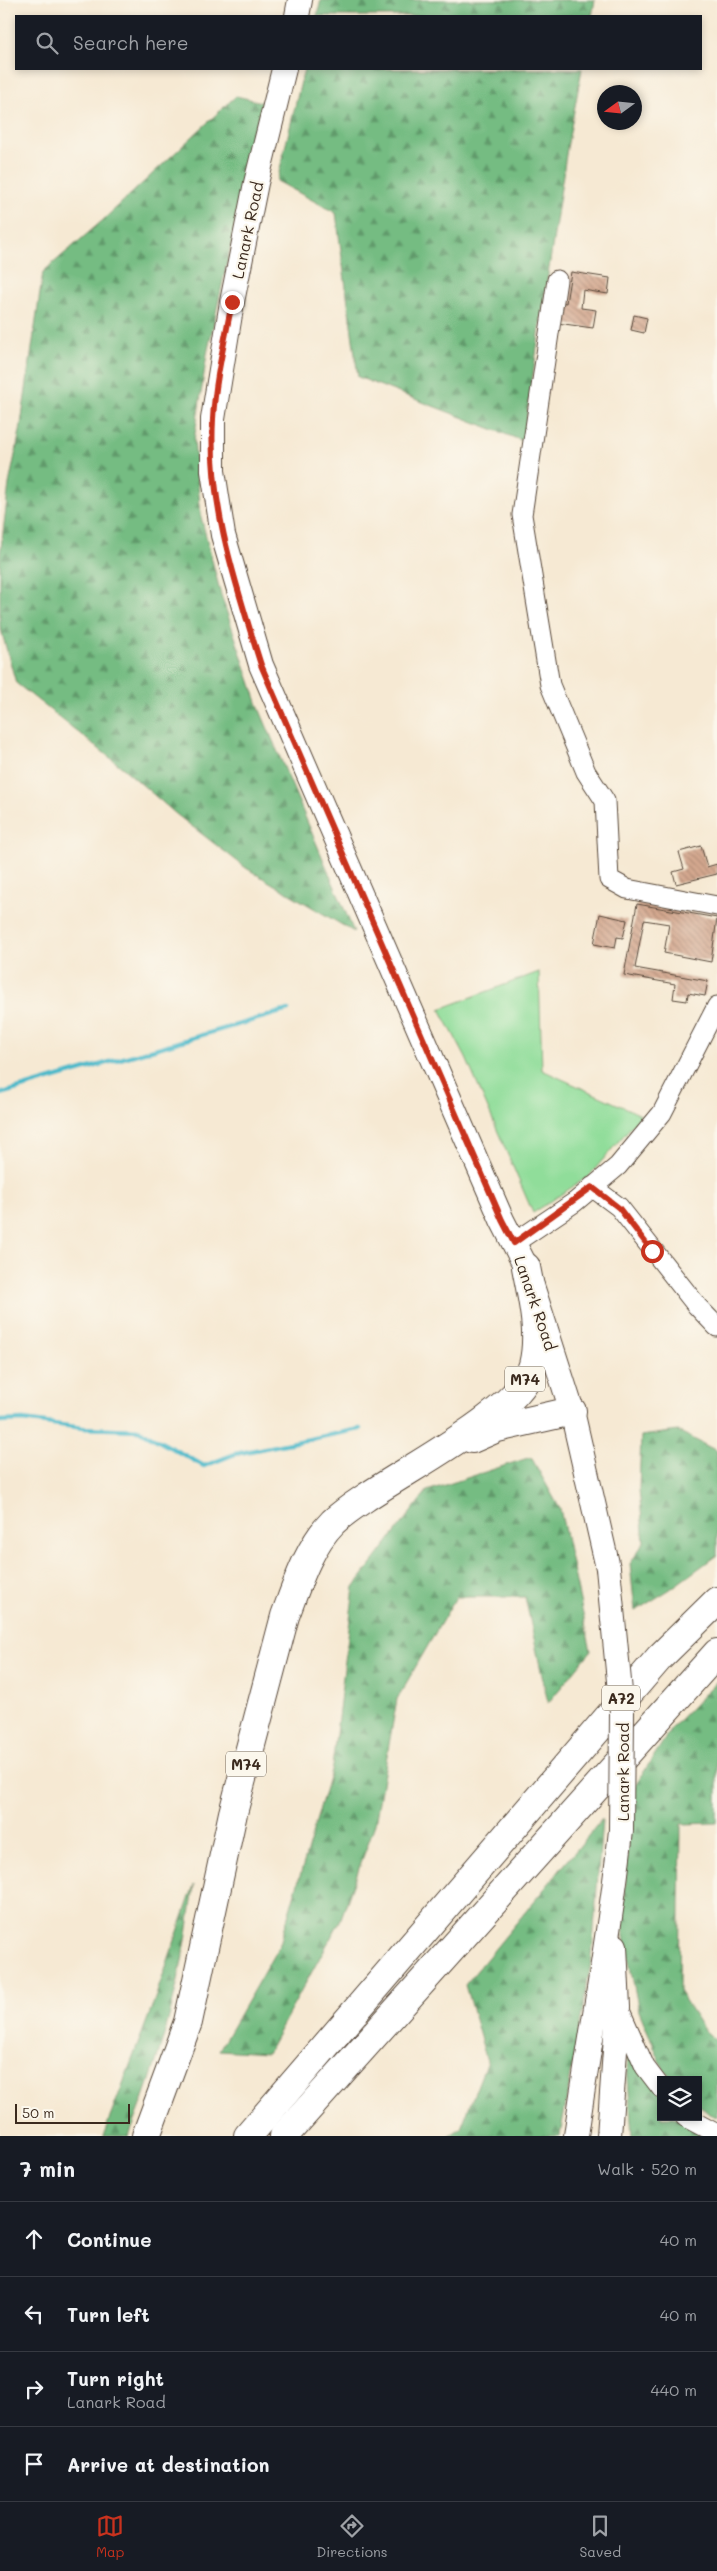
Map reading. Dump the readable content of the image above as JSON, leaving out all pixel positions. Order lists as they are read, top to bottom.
{
  "streets": {
    "highway": ["M74"],
    "main road": ["Lanark Road", "A72"]
  },
  "crossings": [
    ["Lanark Road", "M74"],
    ["Lanark Road", "A72"]
  ],
  "scale_bar": "50 m",
  "north": "left",
  "page": {
    "search": "Search here",
    "scale": "50 m",
    "heading": ["7 min", "Walk · 520 m"],
    "list": [
      ["Continue", "40 m"],
      ["Turn left", "40 m"],
      ["Turn right", "Lanark Road", "440 m"],
      "Arrive at destination"
    ],
    "nav": ["Map", "Directions", "Saved"]
  }
}
